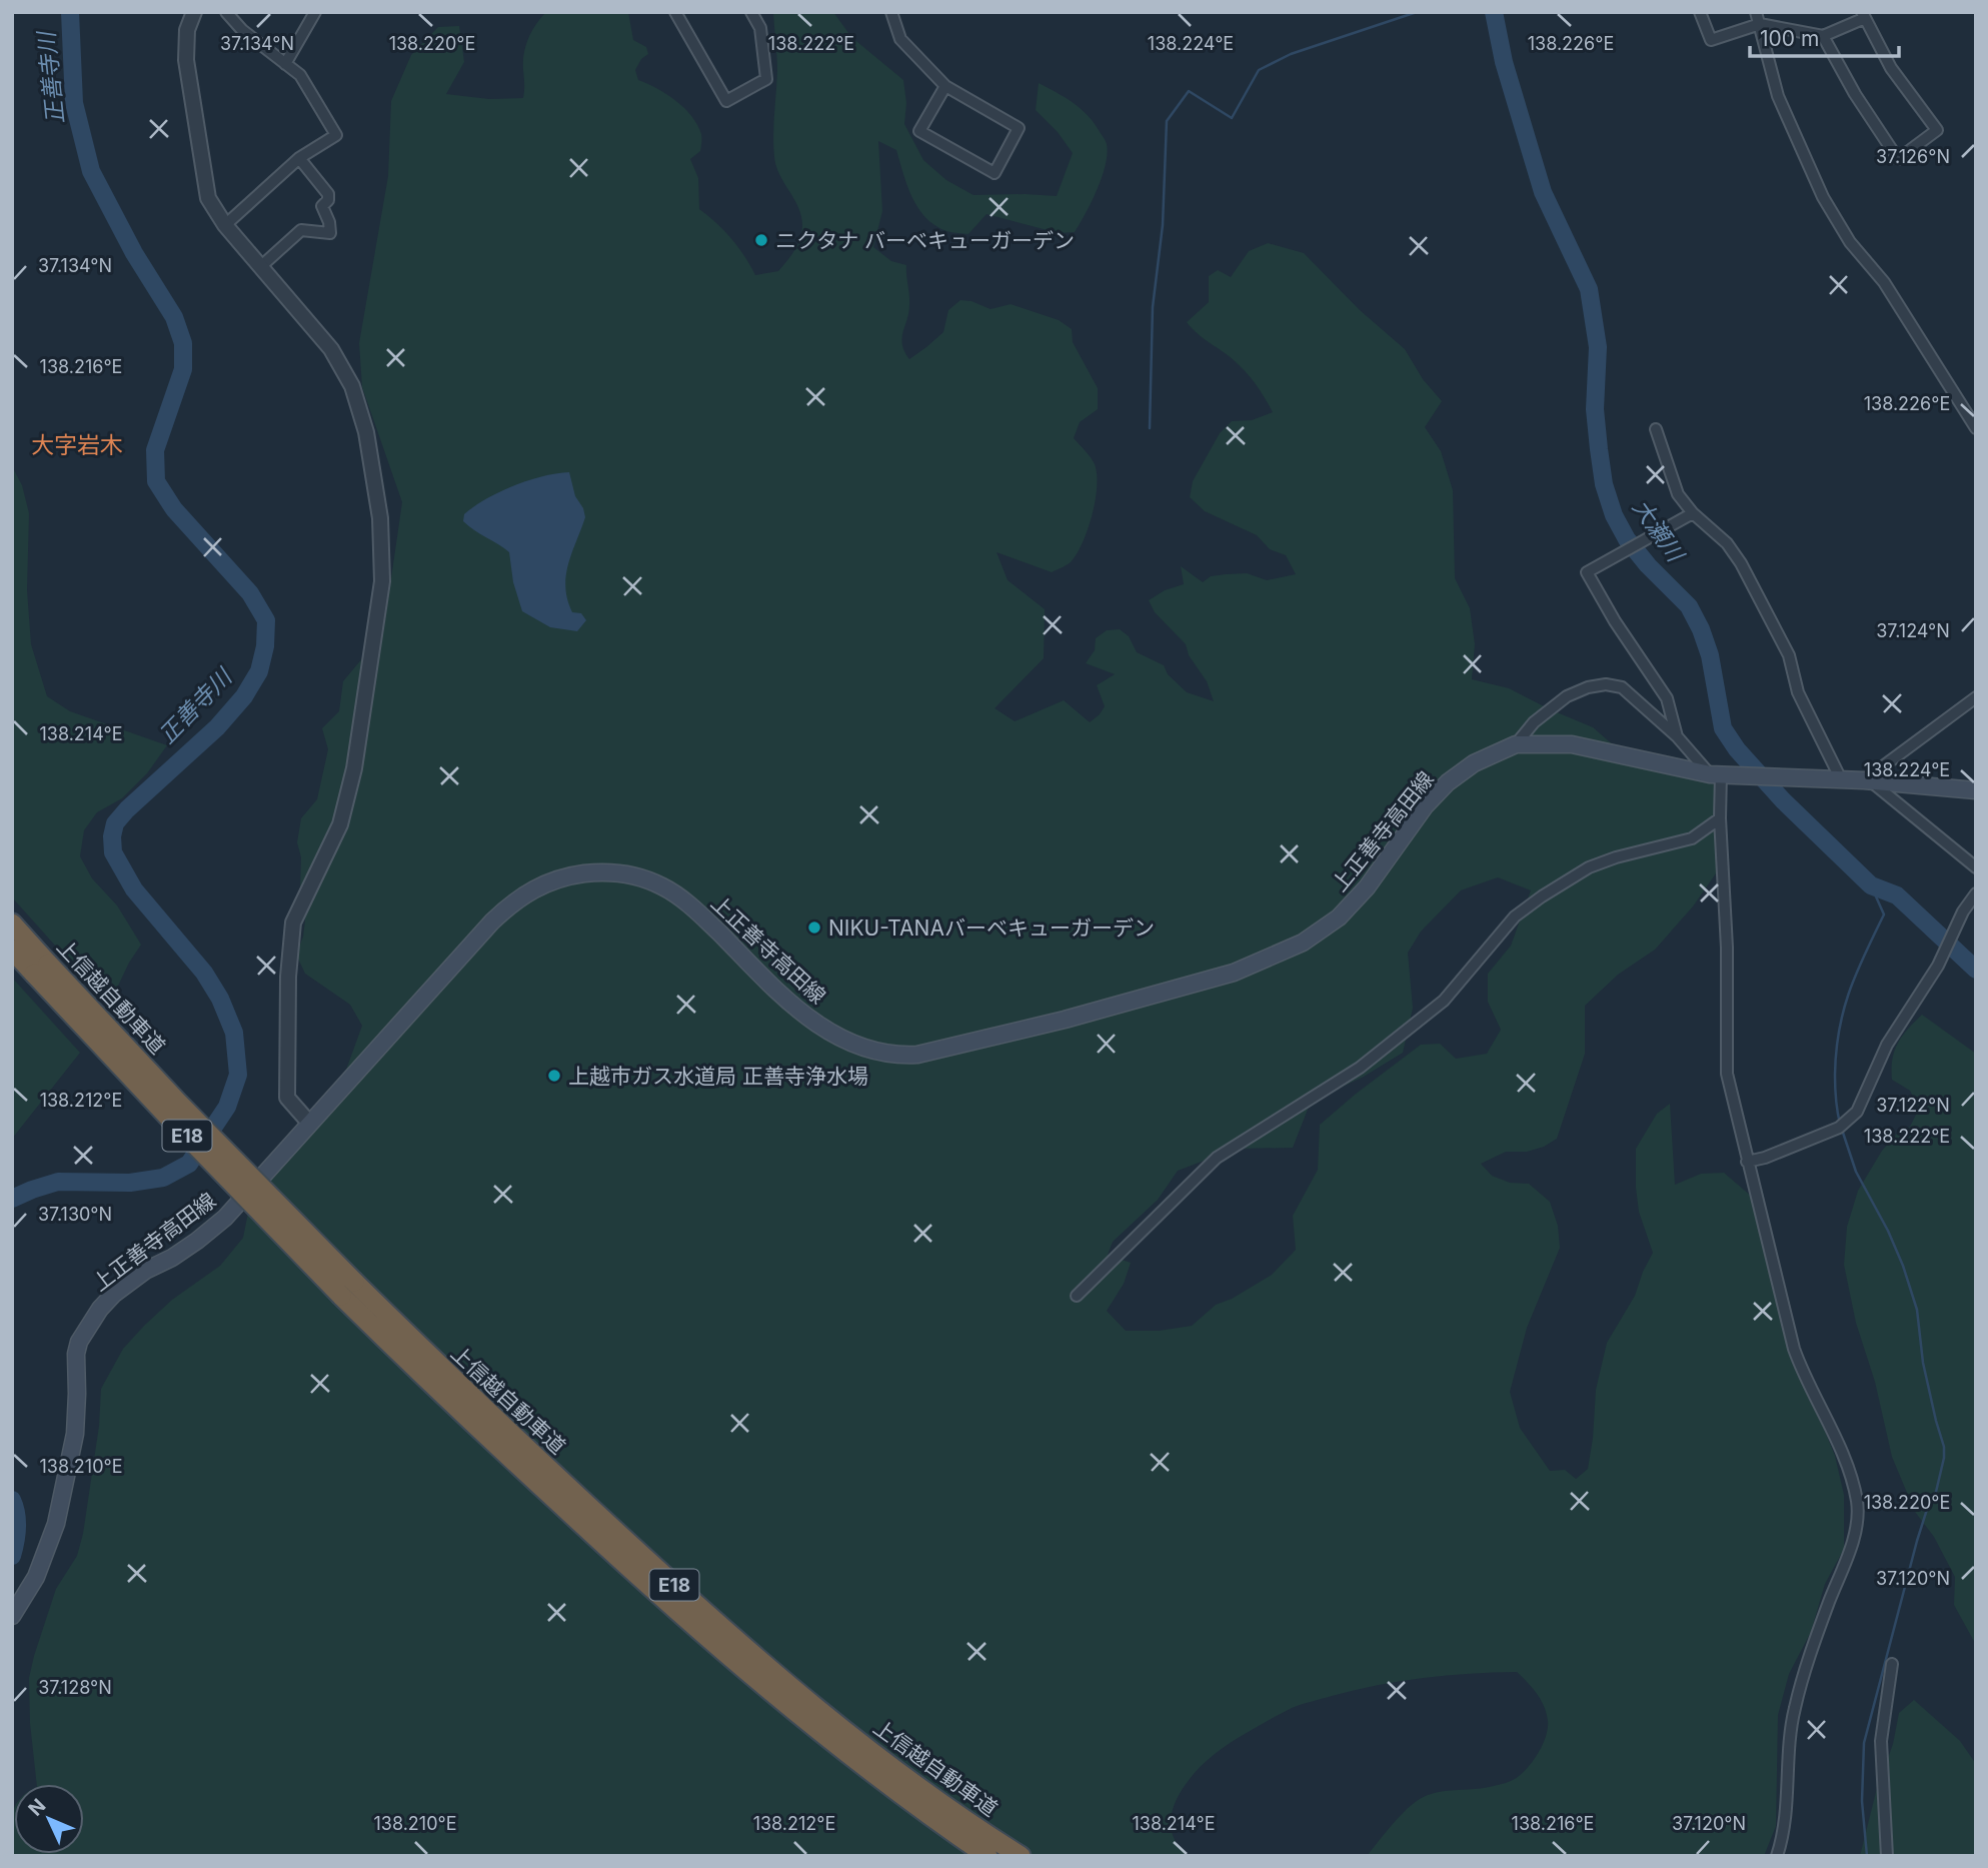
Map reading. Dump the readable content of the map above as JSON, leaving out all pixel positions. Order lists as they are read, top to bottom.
{
  "streets": {
    "highway": ["上信越自動車道", "E18"],
    "main road": ["上正善寺高田線"]
  },
  "districts": ["大字岩木"],
  "water": ["正善寺川", "大瀬川"],
  "places": ["ニクタナ バーベキューガーデン", "NIKU-TANAバーベキューガーデン", "上越市ガス水道局 正善寺浄水場"],
  "scale_bar": "100 m",
  "north": "top left",
  "coordinates": [
    "138.220°E",
    "138.222°E",
    "138.224°E",
    "138.226°E",
    "37.134°N",
    "37.126°N",
    "138.216°E",
    "37.124°N",
    "138.214°E",
    "138.212°E",
    "37.122°N",
    "37.130°N",
    "138.210°E",
    "37.120°N",
    "37.128°N"
  ]
}
